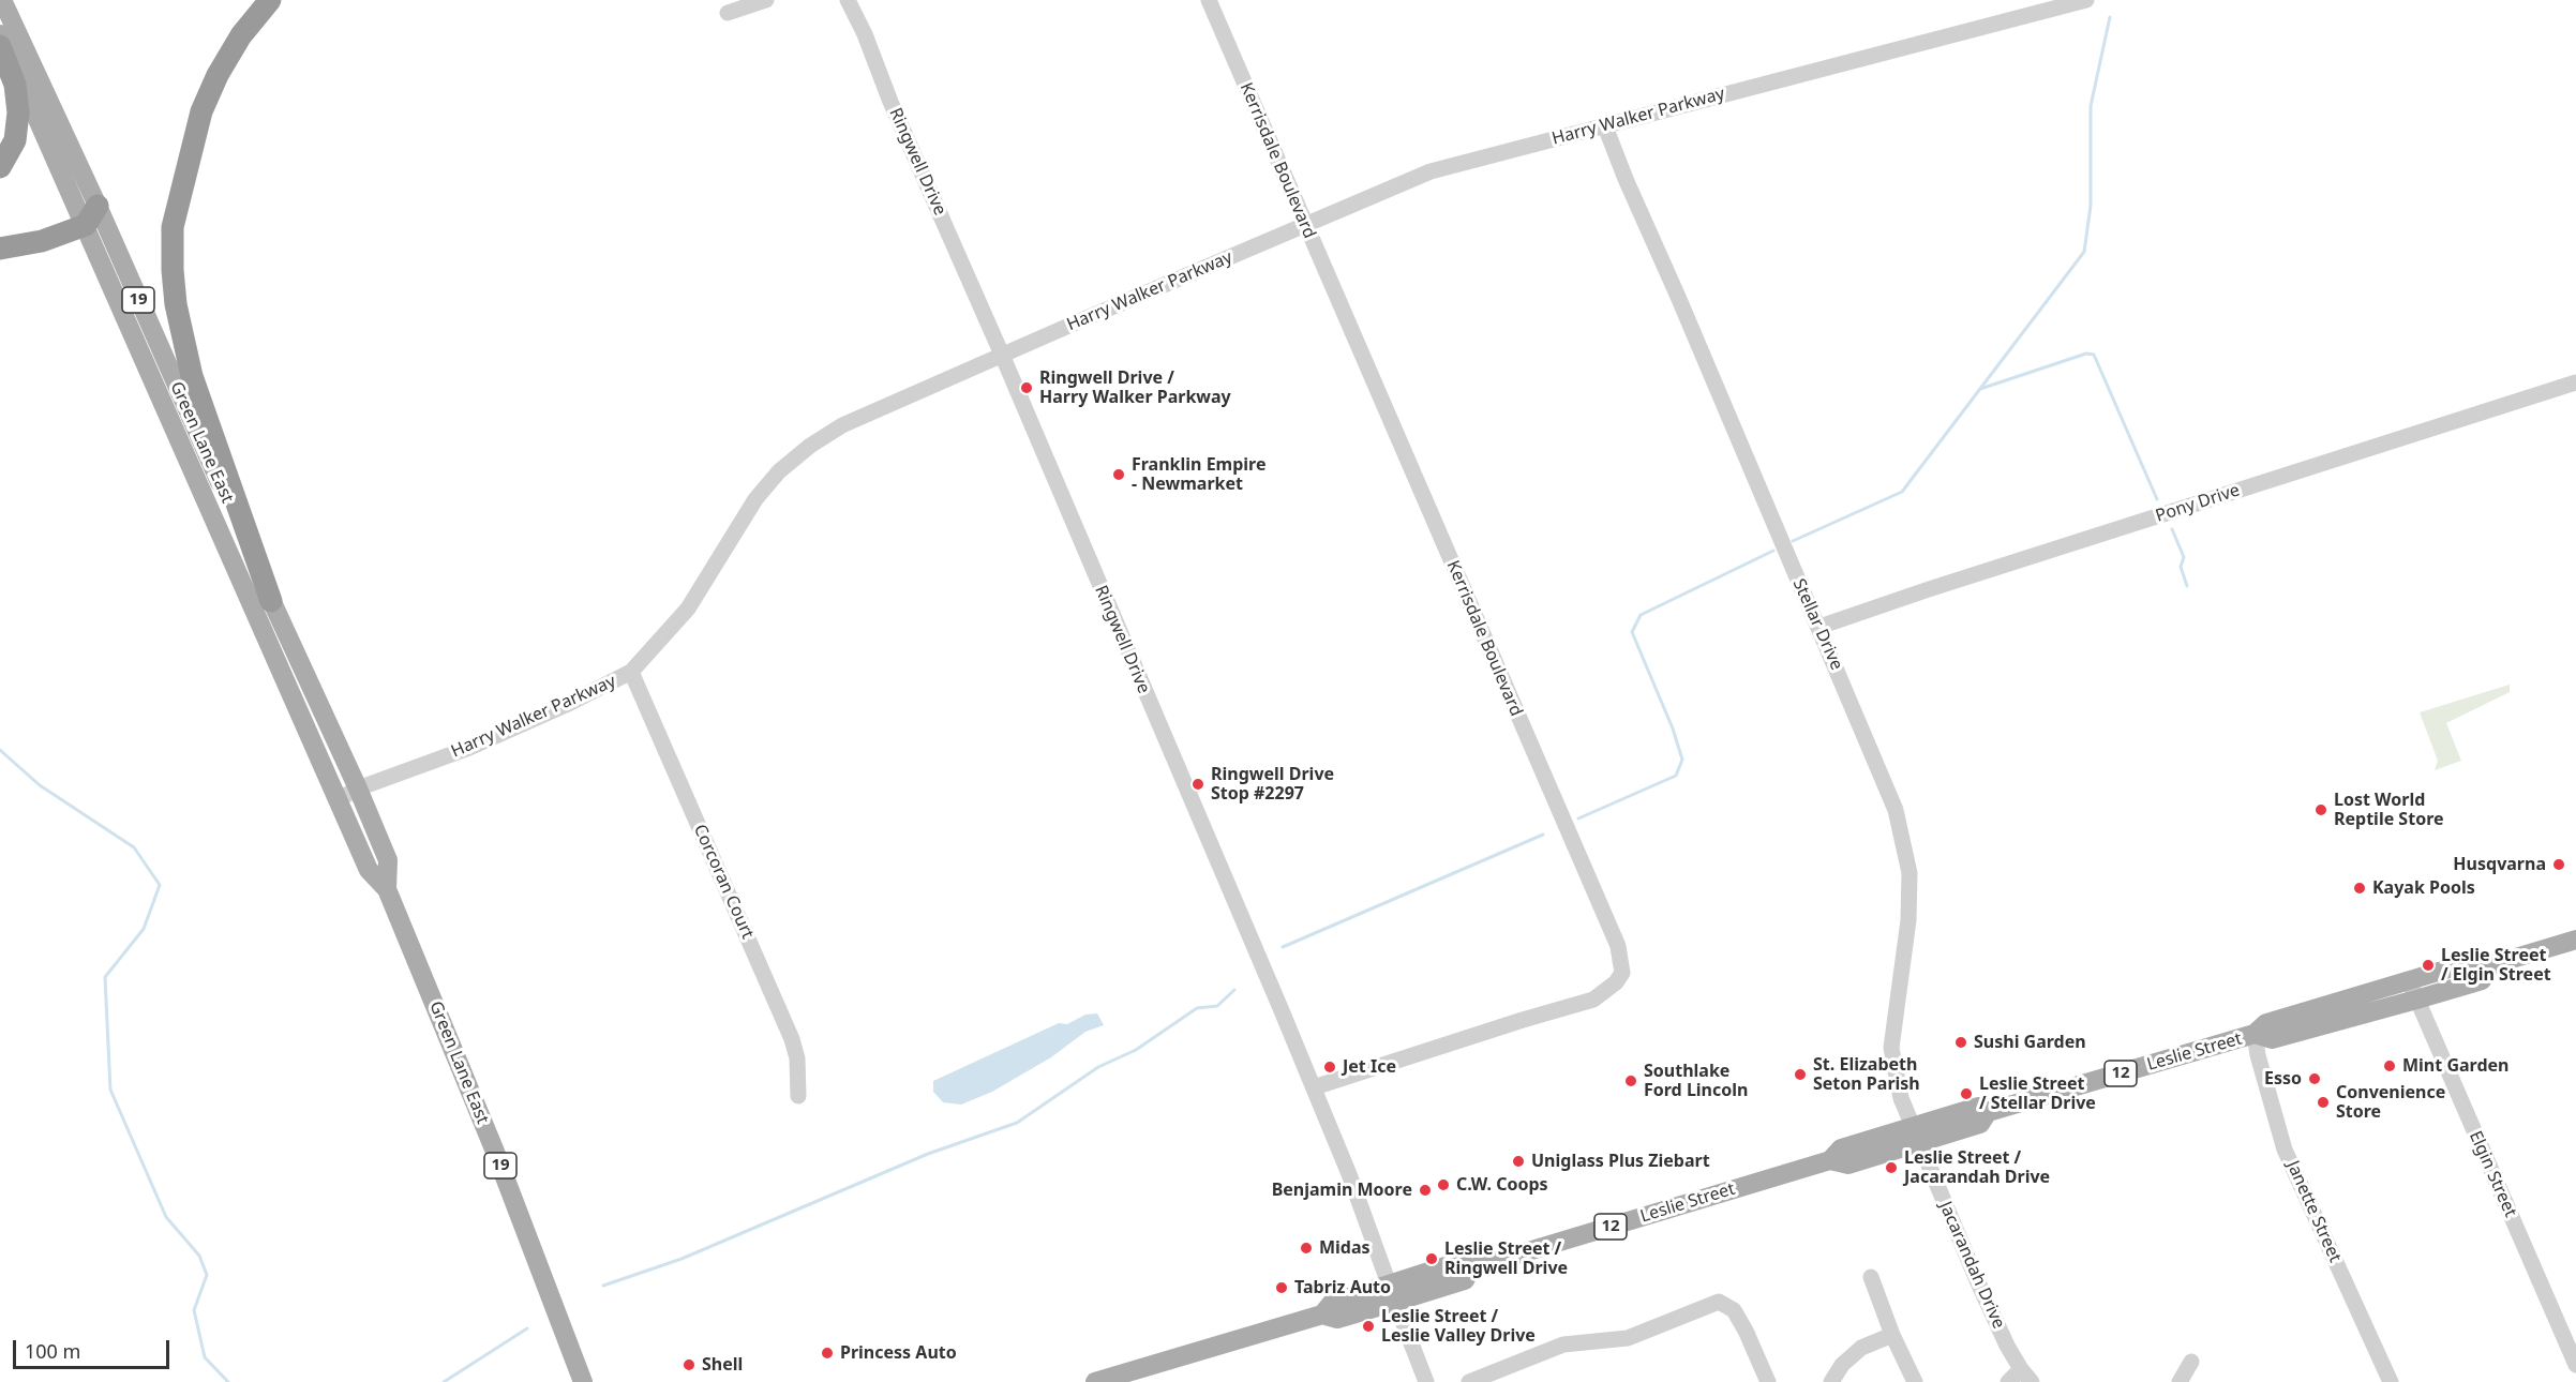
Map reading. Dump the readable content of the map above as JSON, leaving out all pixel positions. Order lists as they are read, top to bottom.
{
  "streets": {
    "main road": [
      "19",
      "Green Lane East",
      "Leslie Street",
      "12"
    ],
    "street": [
      "Harry Walker Parkway",
      "Kerrisdale Boulevard",
      "Ringwell Drive",
      "Pony Drive",
      "Stellar Drive",
      "Corcoran Court",
      "Elgin Street",
      "Janette Street",
      "Jacarandah Drive"
    ]
  },
  "crossings": [
    ["Harry Walker Parkway", "Kerrisdale Boulevard"],
    ["Harry Walker Parkway", "Ringwell Drive"],
    ["Harry Walker Parkway", "Green Lane East"],
    ["Harry Walker Parkway", "Stellar Drive"],
    ["Harry Walker Parkway", "Corcoran Court"],
    ["Kerrisdale Boulevard", "Ringwell Drive"],
    ["Ringwell Drive", "Leslie Street"],
    ["Pony Drive", "Stellar Drive"],
    ["Stellar Drive", "Leslie Street"],
    ["Stellar Drive", "Jacarandah Drive"],
    ["Leslie Street", "Elgin Street"],
    ["Leslie Street", "Janette Street"],
    ["Leslie Street", "Jacarandah Drive"]
  ],
  "places": [
    "Ringwell Drive / Harry Walker Parkway",
    "Franklin Empire - Newmarket",
    "Ringwell Drive Stop #2297",
    "Lost World Reptile Store",
    "Husqvarna",
    "Kayak Pools",
    "Leslie Street / Elgin Street",
    "Sushi Garden",
    "Mint Garden",
    "Jet Ice",
    "St. Elizabeth Seton Parish",
    "Esso",
    "Southlake Ford Lincoln",
    "Leslie Street / Stellar Drive",
    "Convenience Store",
    "Uniglass Plus Ziebart",
    "Leslie Street / Jacarandah Drive",
    "C.W. Coops",
    "Benjamin Moore",
    "Midas",
    "Leslie Street / Ringwell Drive",
    "Tabriz Auto",
    "Leslie Street / Leslie Valley Drive",
    "Princess Auto",
    "Shell"
  ],
  "scale_bar": "100 m"
}
